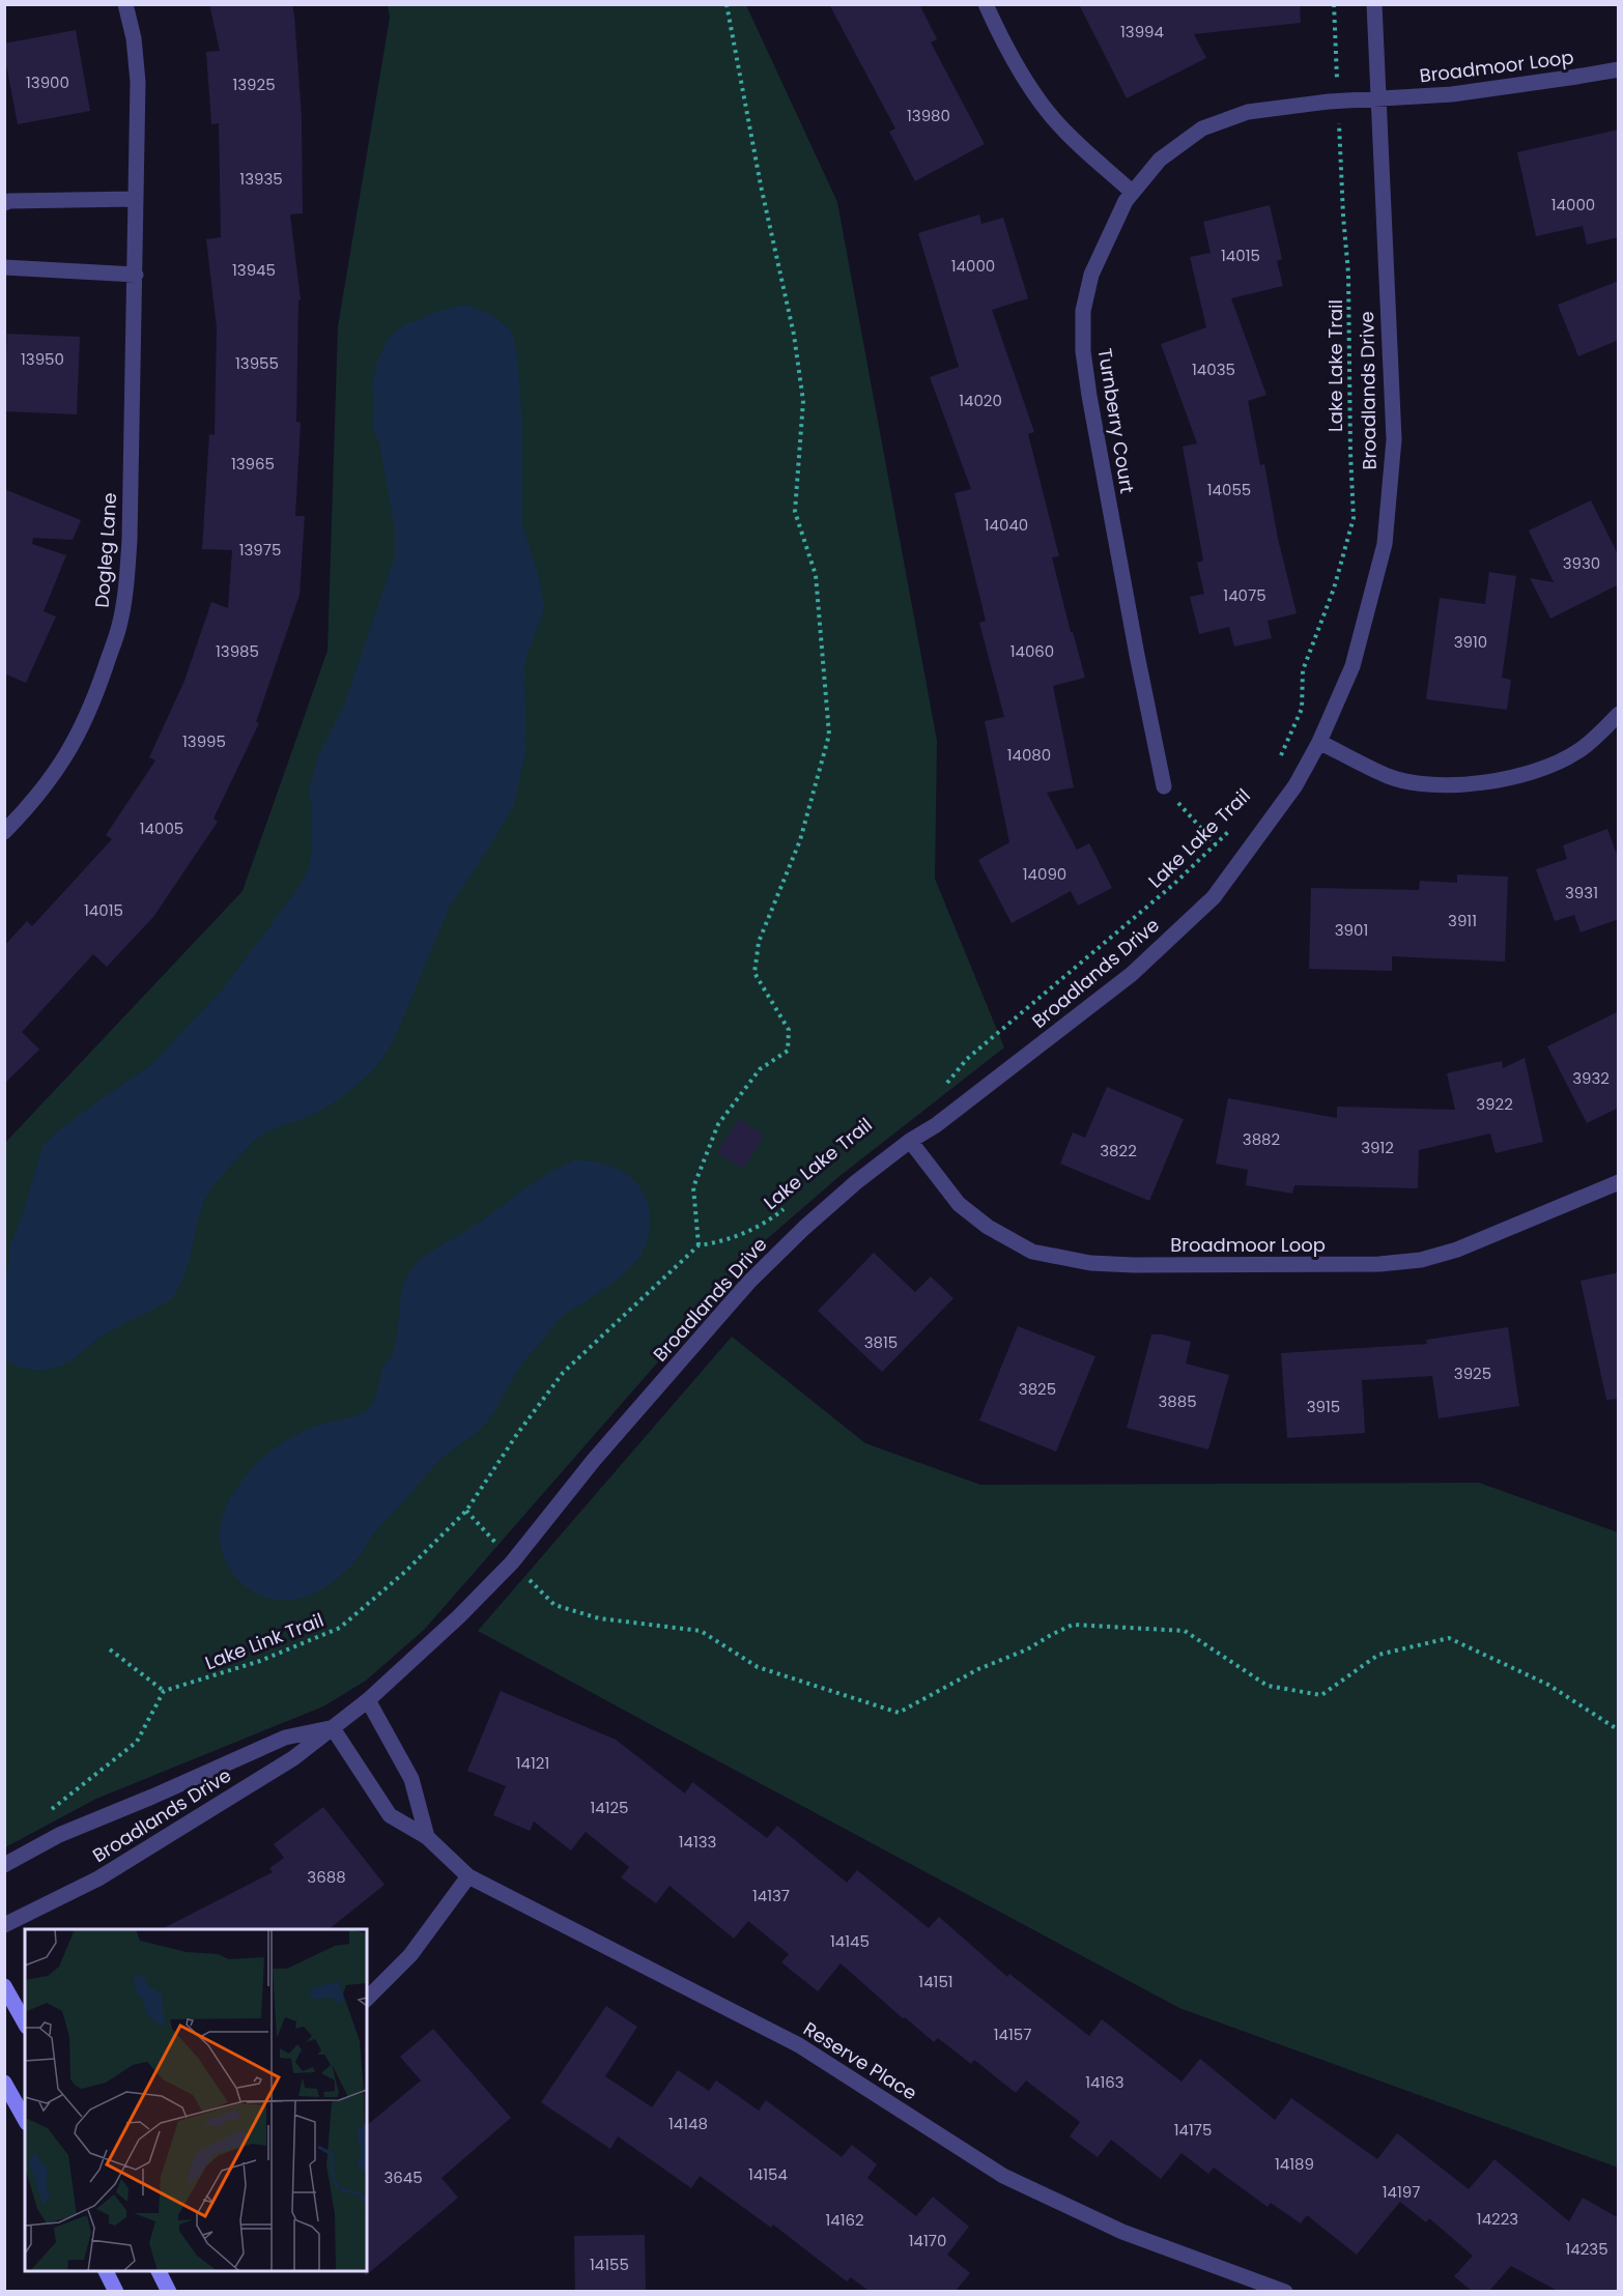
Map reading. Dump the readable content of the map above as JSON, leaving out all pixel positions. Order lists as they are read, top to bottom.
{
  "streets": {
    "street": [
      "Broadmoor Loop",
      "Broadlands Drive",
      "Turnberry Court",
      "Dogleg Lane",
      "Reserve Place"
    ],
    "path": ["Lake Lake Trail", "Lake Link Trail"]
  },
  "crossings": [
    ["Broadmoor Loop", "Broadlands Drive"],
    ["Broadmoor Loop", "Turnberry Court"],
    ["Lake Lake Trail", "Turnberry Court"],
    ["Lake Lake Trail", "Lake Link Trail"],
    ["Broadlands Drive", "Turnberry Court"],
    ["Broadlands Drive", "Reserve Place"]
  ],
  "house_numbers": [
    "13994",
    "13900",
    "13925",
    "13980",
    "13935",
    "14000",
    "14015",
    "14000",
    "13945",
    "13950",
    "13955",
    "14035",
    "14020",
    "13965",
    "14055",
    "14040",
    "13975",
    "3930",
    "14075",
    "3910",
    "13985",
    "14060",
    "13995",
    "14080",
    "14005",
    "14090",
    "3931",
    "14015",
    "3911",
    "3901",
    "3932",
    "3922",
    "3882",
    "3912",
    "3822",
    "3815",
    "3925",
    "3825",
    "3885",
    "3915",
    "14121",
    "14125",
    "14133",
    "3688",
    "14137",
    "14145",
    "14151",
    "14157",
    "14163",
    "14148",
    "14175",
    "14189",
    "14154",
    "3645",
    "14197",
    "14223",
    "14162",
    "14170",
    "14235",
    "14155"
  ]
}
